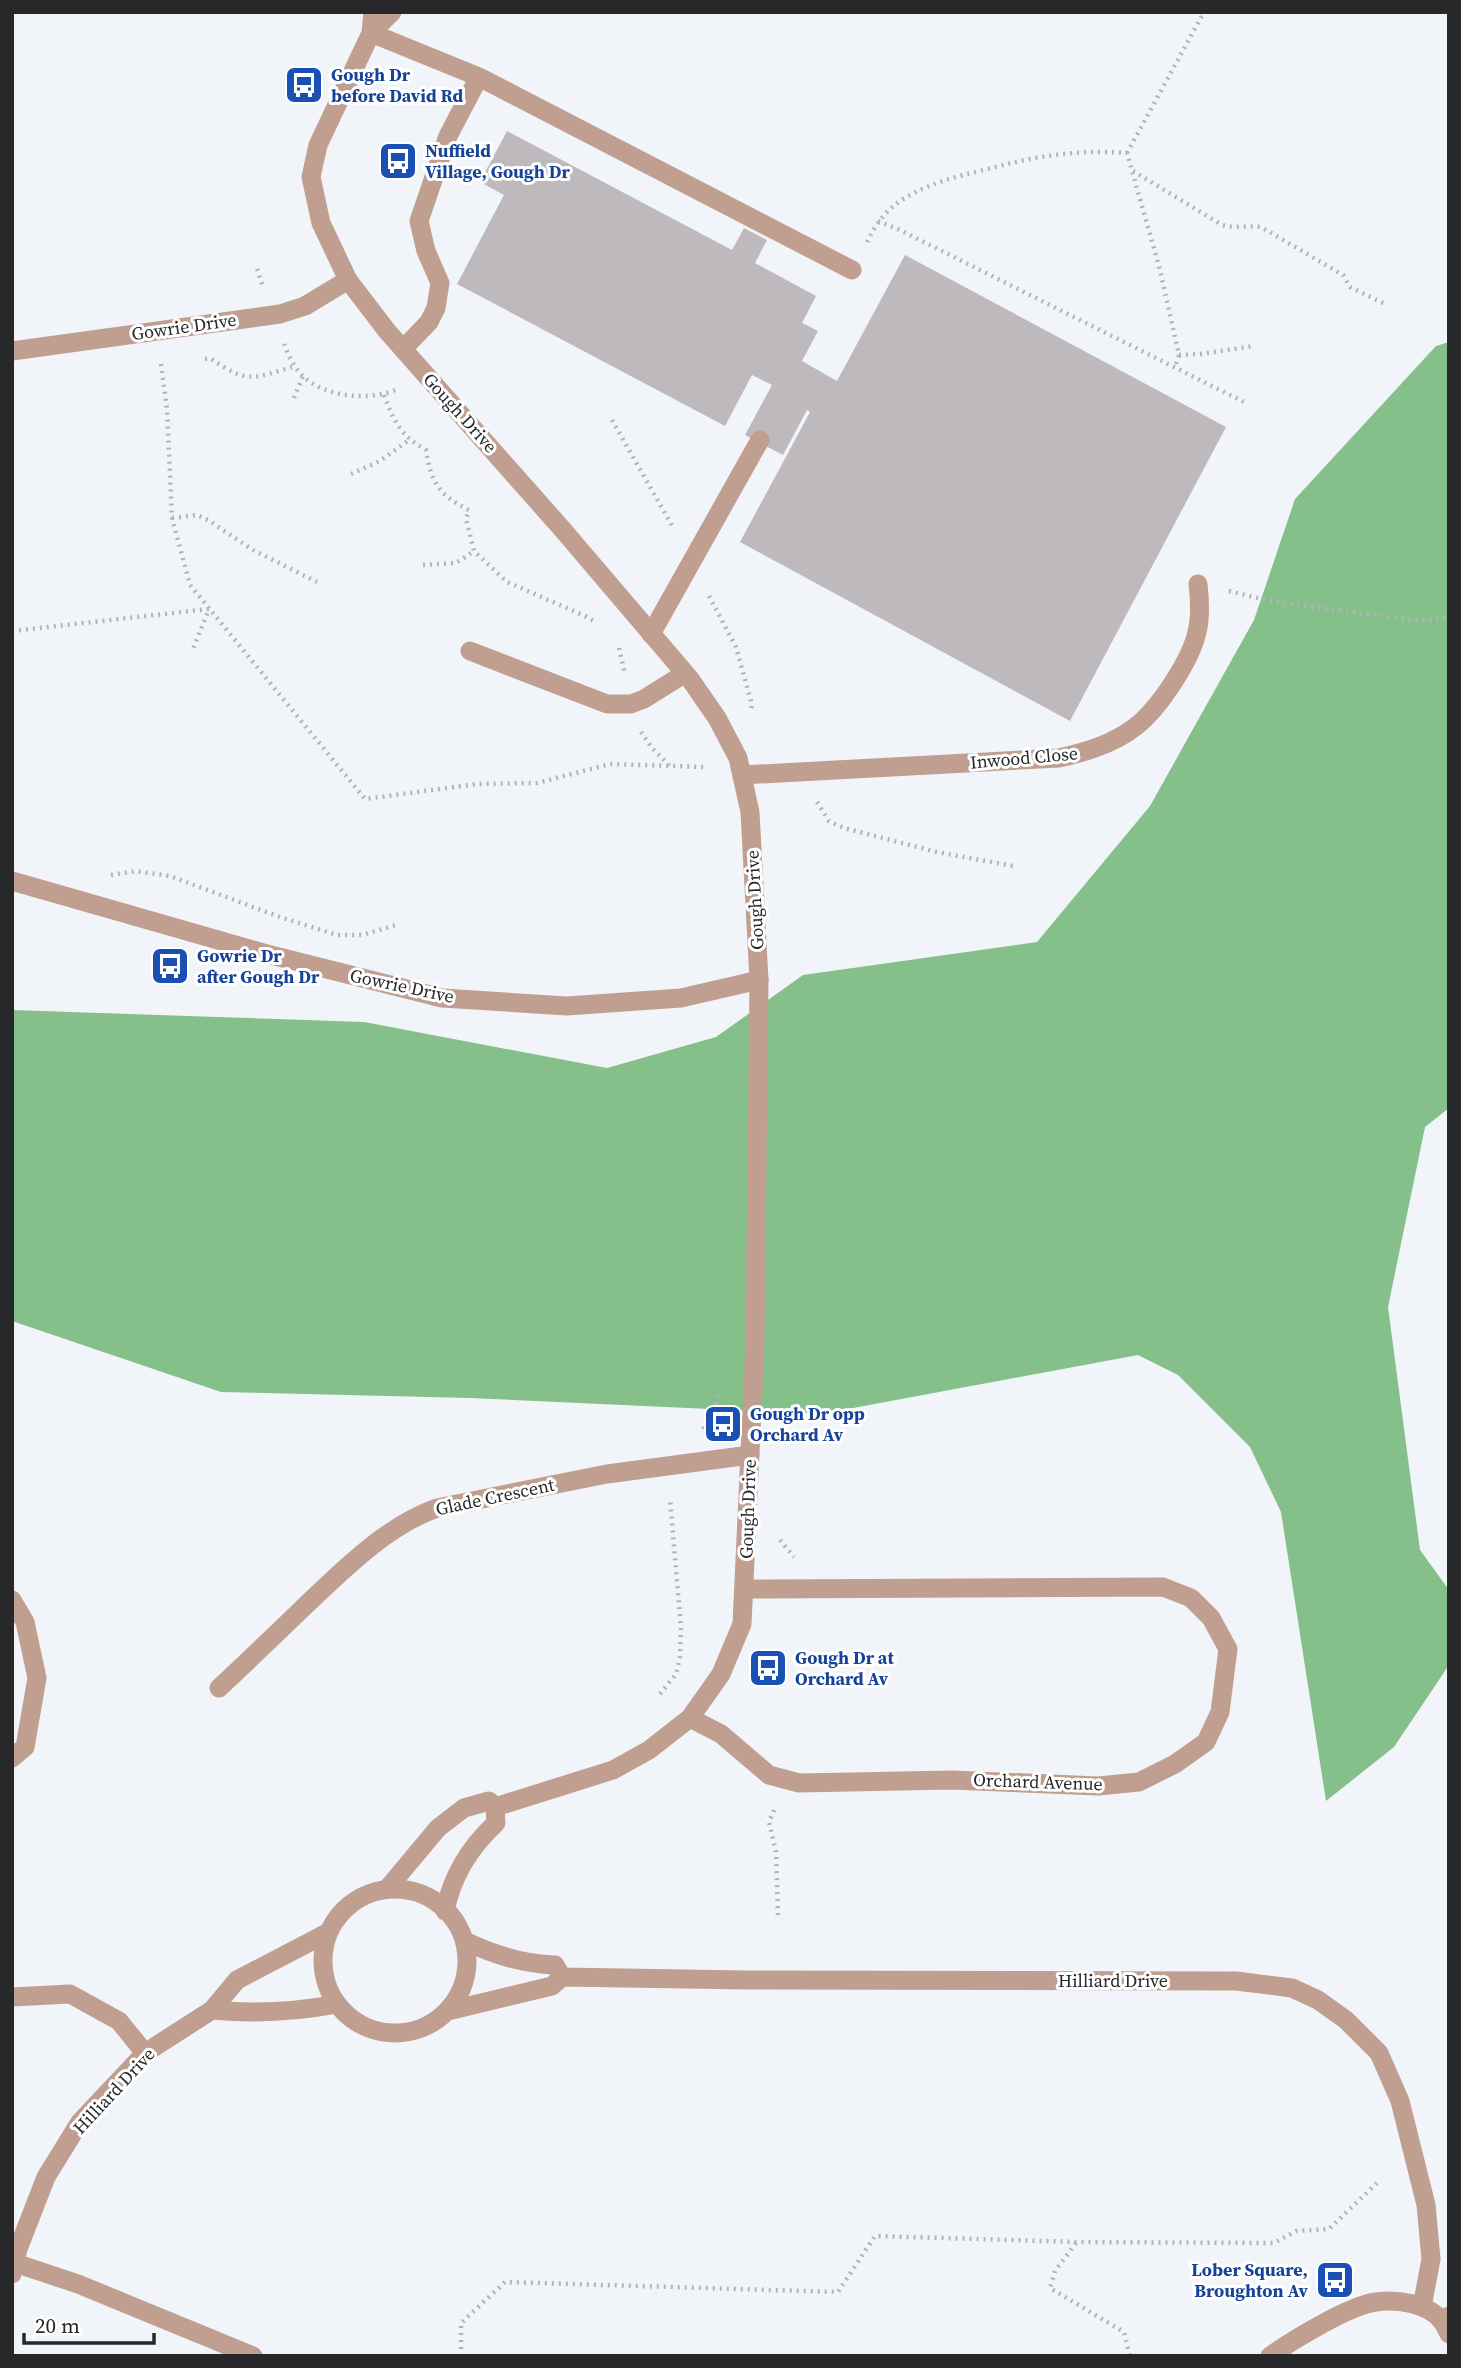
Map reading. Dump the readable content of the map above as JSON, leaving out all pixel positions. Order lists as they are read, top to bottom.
{
  "streets": {
    "street": [
      "Gowrie Drive",
      "Gough Drive",
      "Inwood Close",
      "Glade Crescent",
      "Orchard Avenue",
      "Hilliard Drive"
    ]
  },
  "crossings": [
    ["Gowrie Drive", "Gough Drive"],
    ["Gough Drive", "Inwood Close"],
    ["Gough Drive", "Glade Crescent"],
    ["Gough Drive", "Orchard Avenue"],
    ["Gough Drive", "Hilliard Drive"]
  ],
  "places": {
    "bus stop": [
      "Gough Dr before David Rd",
      "Nuffield Village, Gough Dr",
      "Gowrie Dr after Gough Dr",
      "Gough Dr opp Orchard Av",
      "Gough Dr at Orchard Av",
      "Lober Square, Broughton Av"
    ]
  },
  "scale_bar": "20 m"
}
